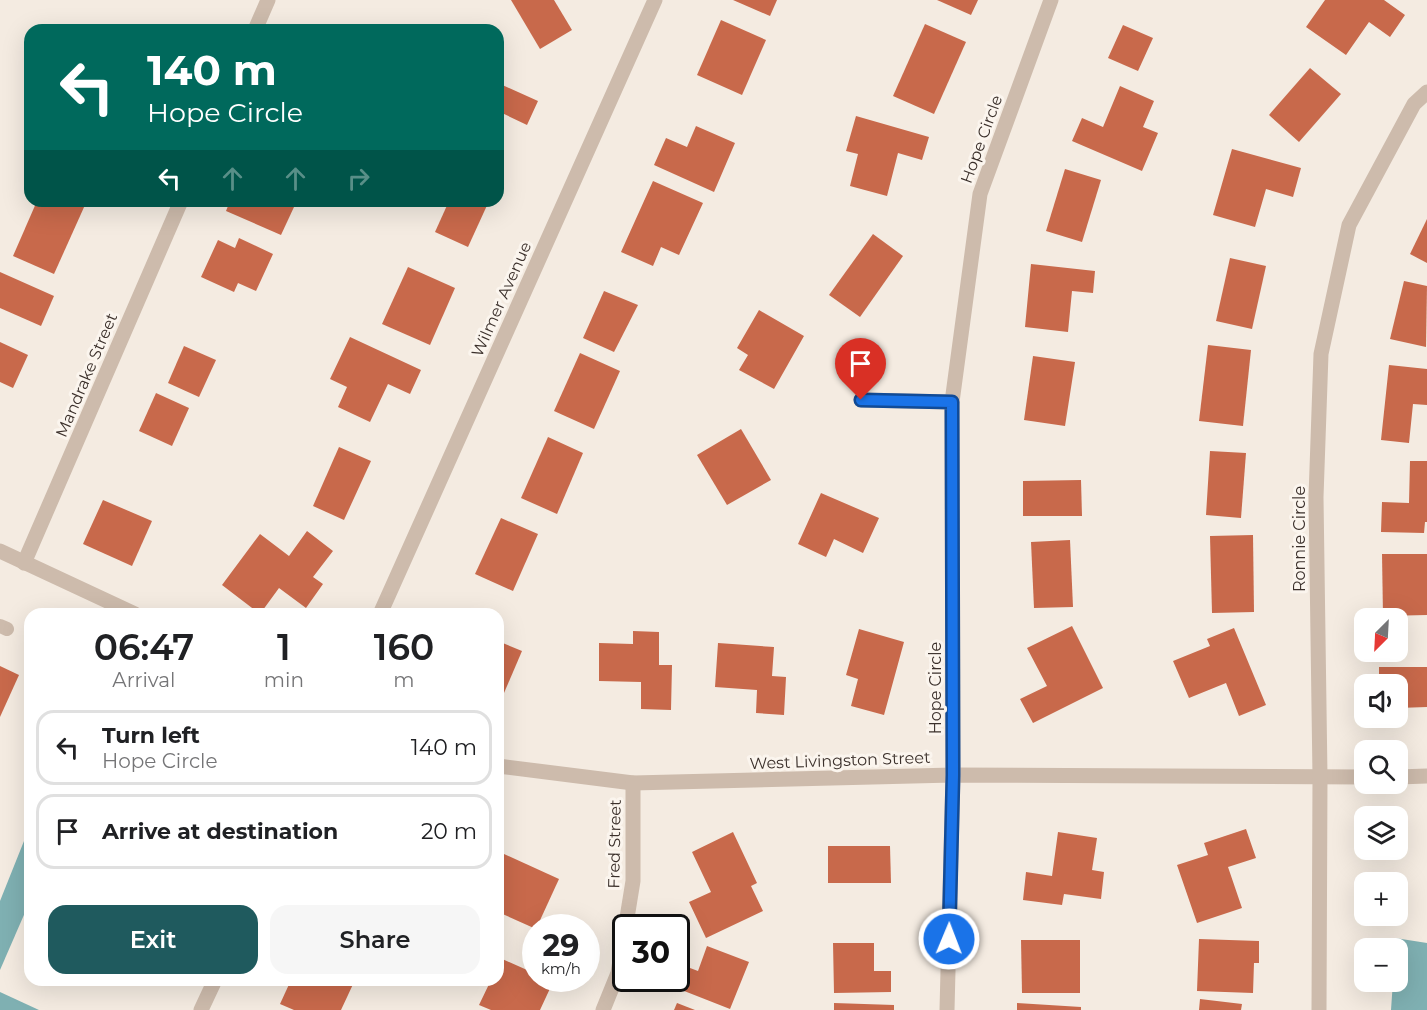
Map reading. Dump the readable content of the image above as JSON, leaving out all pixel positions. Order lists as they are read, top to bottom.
{
  "streets": {
    "street": [
      "Hope Circle",
      "Wilmer Avenue",
      "Mandrake Street",
      "Ronnie Circle",
      "West Livingston Street",
      "Fred Street"
    ]
  },
  "crossings": [
    ["Hope Circle", "West Livingston Street"],
    ["Ronnie Circle", "West Livingston Street"],
    ["West Livingston Street", "Fred Street"]
  ],
  "north": "bottom left",
  "page": {
    "turn": ["140 m", "Hope Circle"],
    "map_buttons": ["+", "−"],
    "eta": [
      "06:47",
      "Arrival",
      "1",
      "min",
      "160",
      "m"
    ],
    "list": [
      {
        "name": "Turn left",
        "note": "Hope Circle",
        "value": "140 m"
      },
      {
        "name": "Arrive at destination",
        "value": "20 m"
      }
    ],
    "buttons": ["Exit", "Share"],
    "speed": "29 km/h",
    "limit": "30"
  }
}
